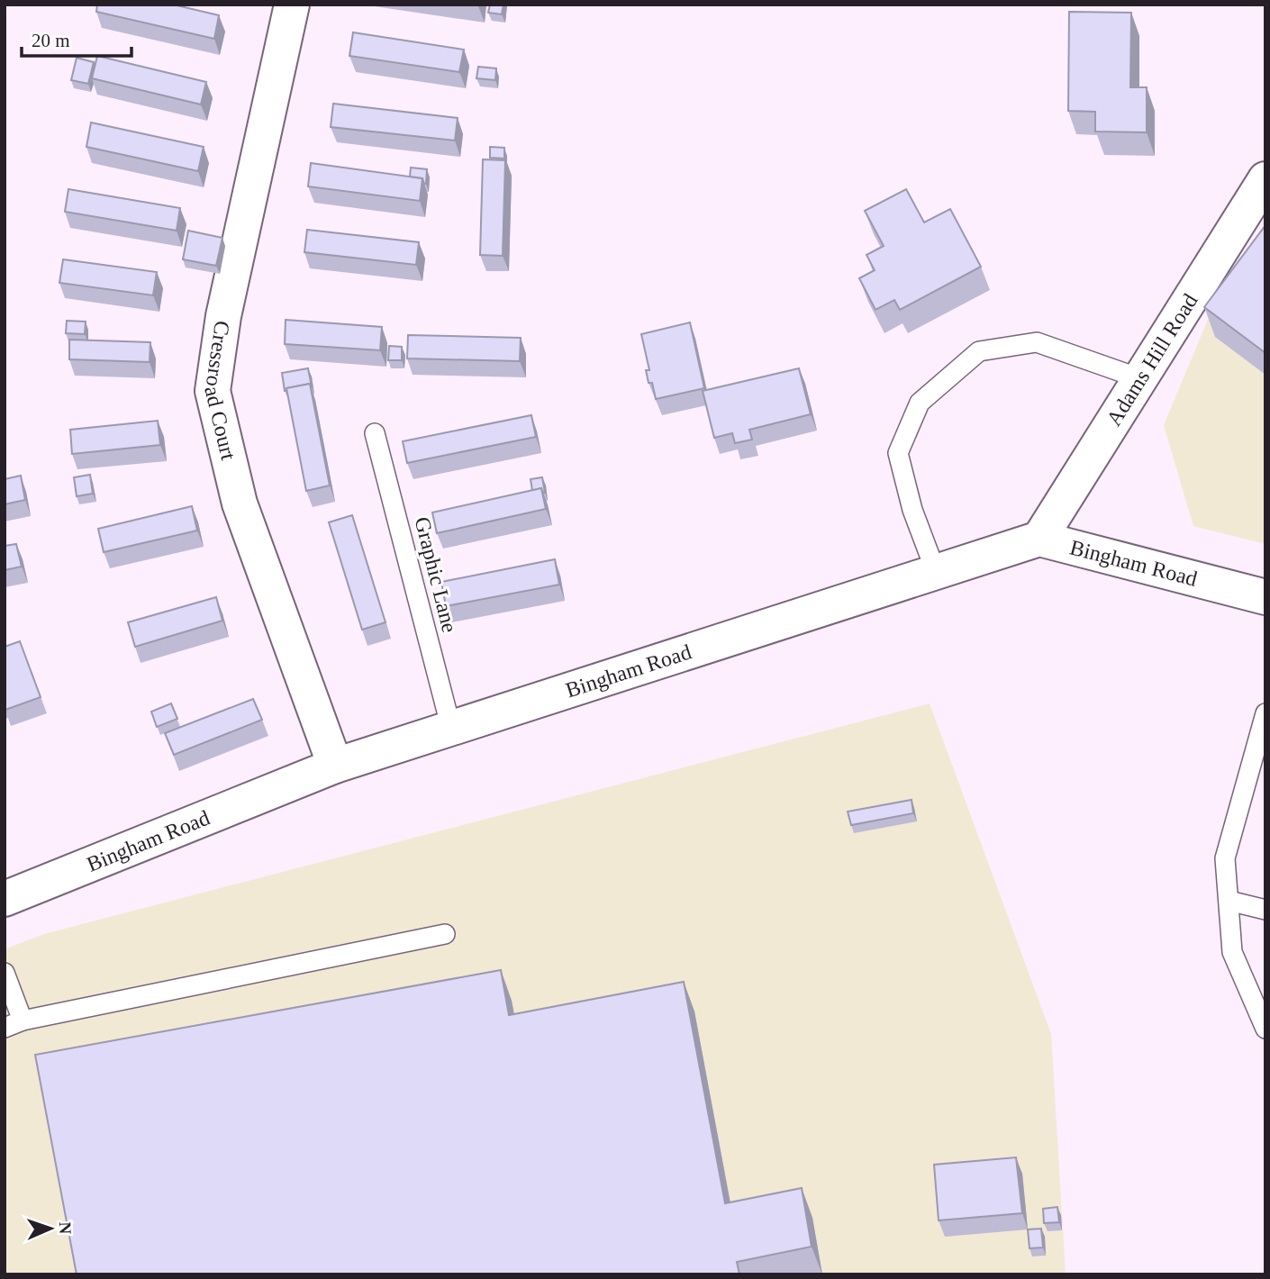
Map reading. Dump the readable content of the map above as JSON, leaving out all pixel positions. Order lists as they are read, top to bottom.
{
  "streets": {
    "street": ["Adams Hill Road", "Cressroad Court", "Bingham Road"],
    "lane": ["Graphic Lane"]
  },
  "crossings": [
    ["Adams Hill Road", "Bingham Road"],
    ["Cressroad Court", "Bingham Road"],
    ["Bingham Road", "Graphic Lane"]
  ],
  "scale_bar": "20 m",
  "north": "right"
}
